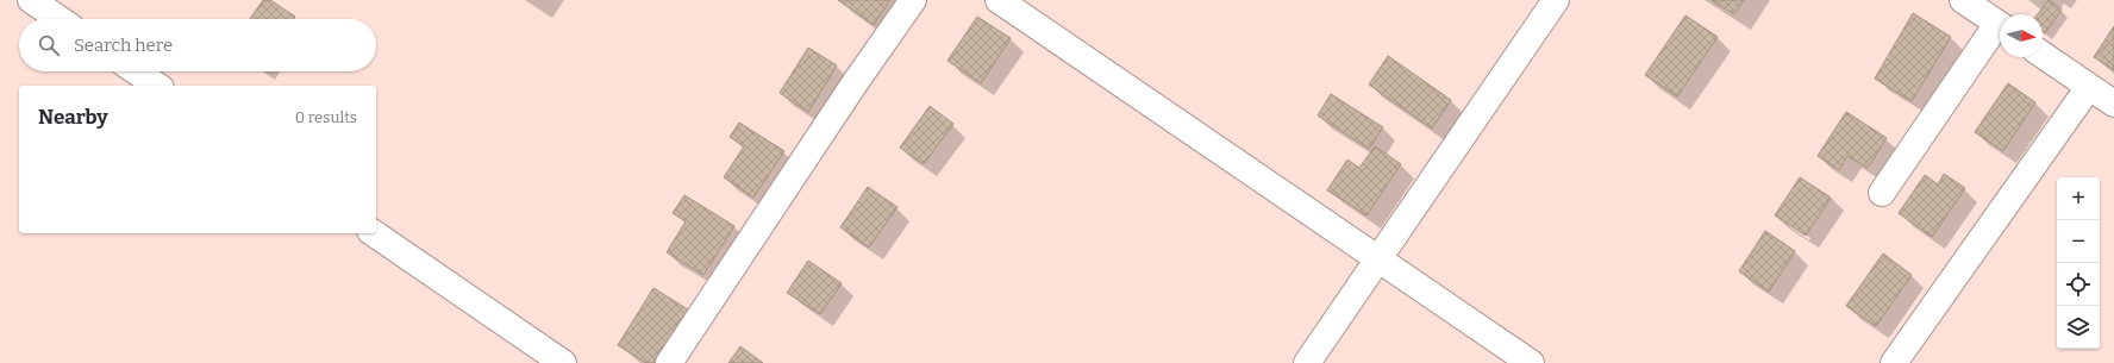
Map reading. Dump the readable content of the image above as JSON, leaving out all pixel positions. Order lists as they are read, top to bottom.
{
  "north": "right",
  "page": {
    "search": "Search here",
    "heading": ["Nearby", "0 results"],
    "map_buttons": ["+", "−"]
  }
}
